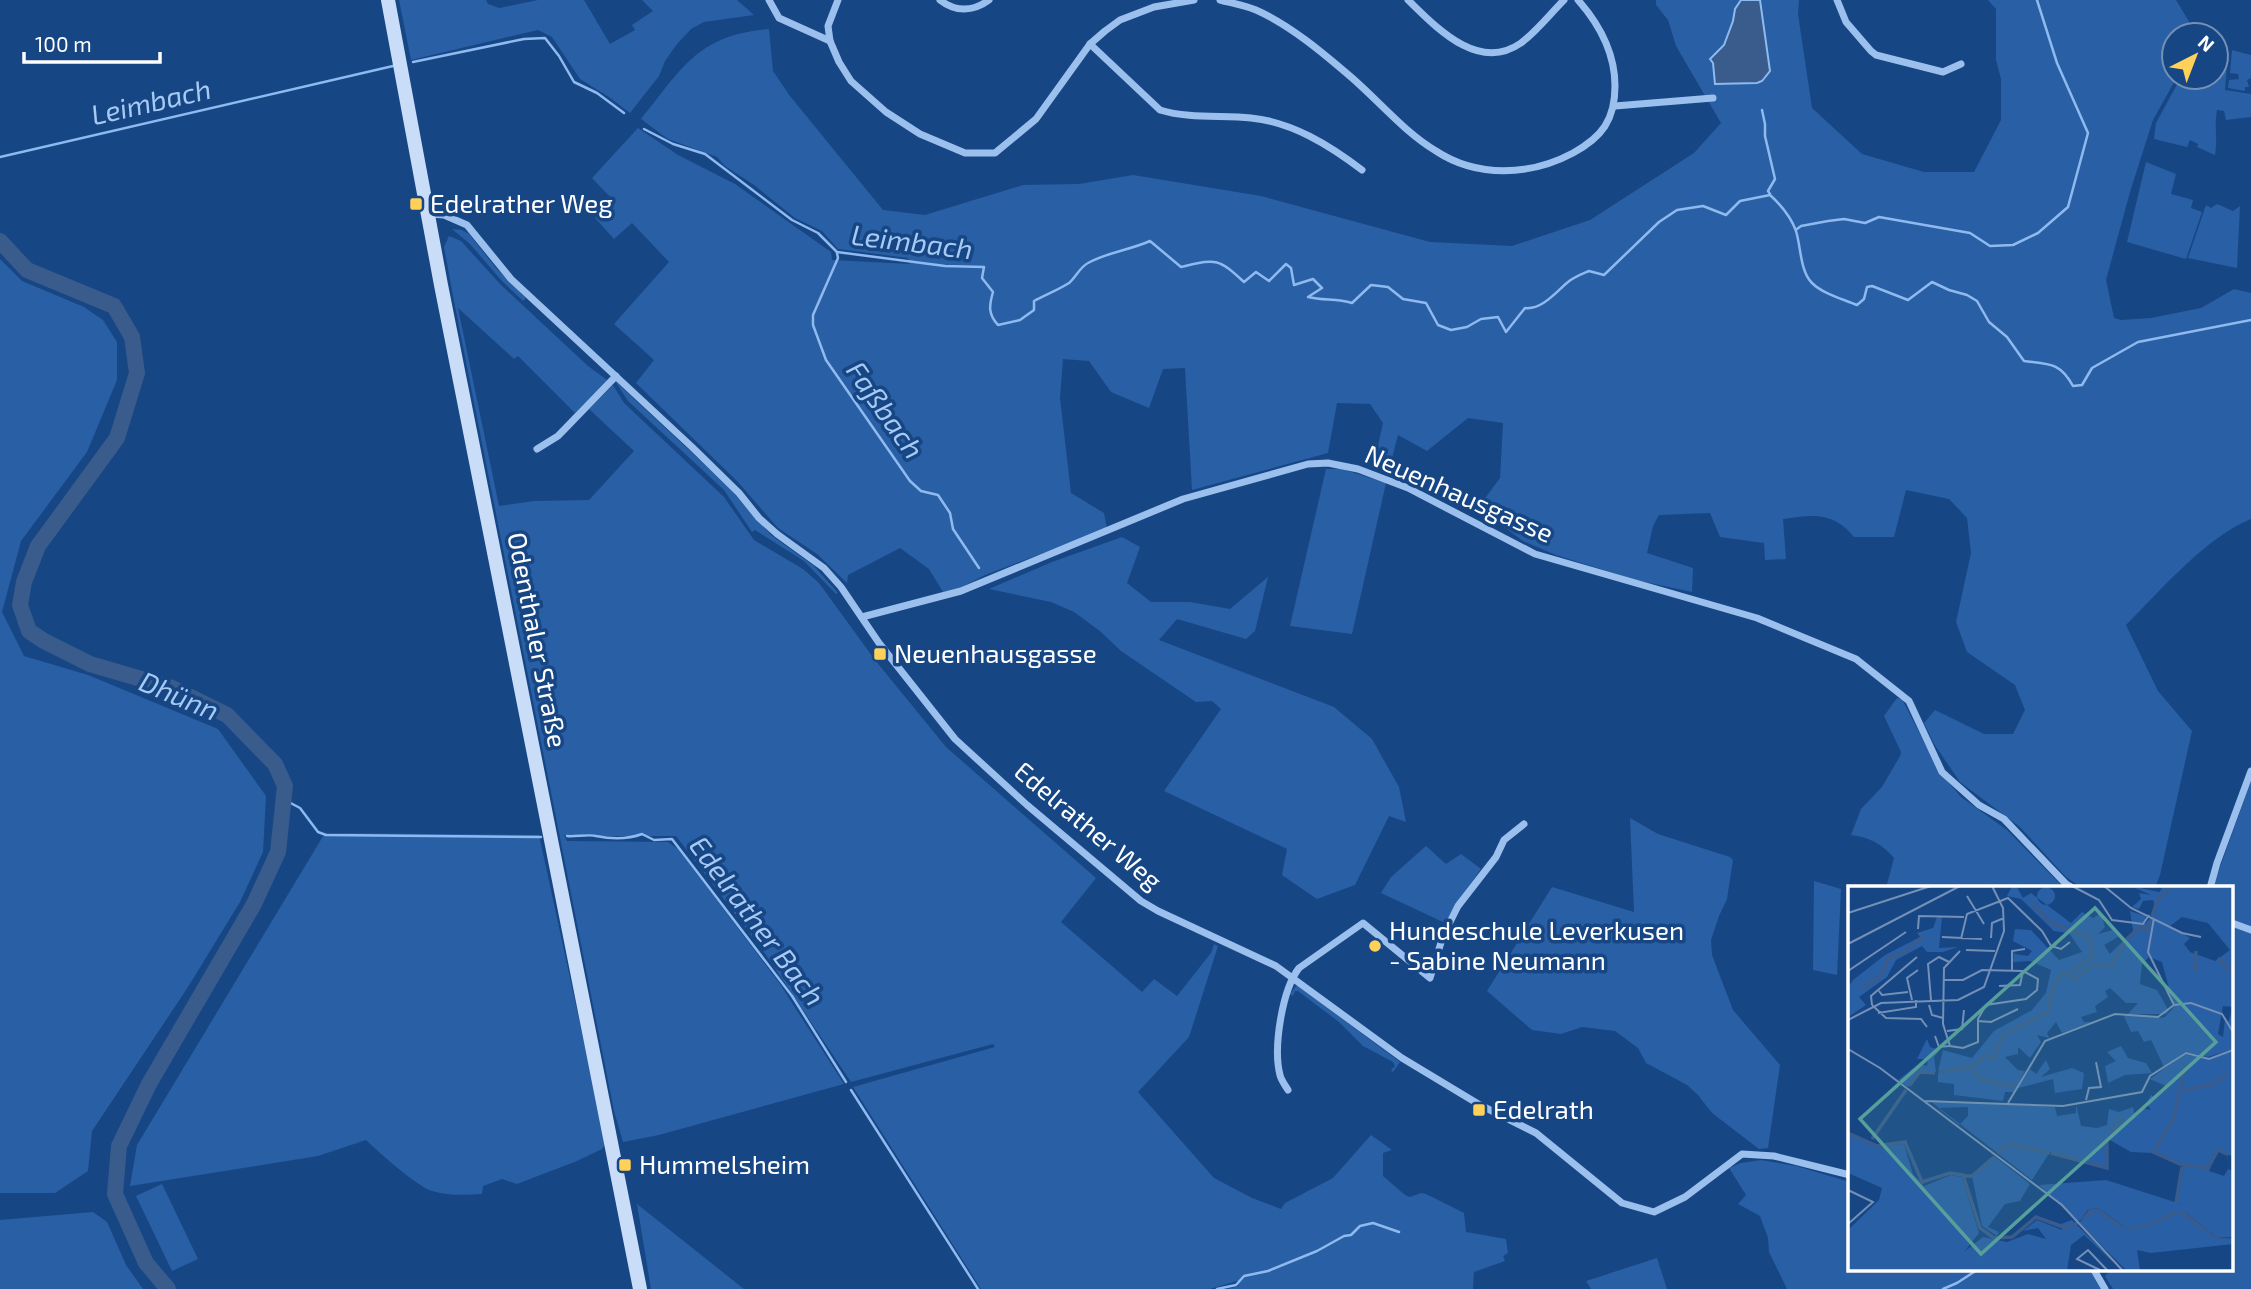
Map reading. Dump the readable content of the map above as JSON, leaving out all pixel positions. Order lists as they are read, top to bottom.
{
  "streets": {
    "main road": ["Odenthaler Straße"],
    "street": ["Neuenhausgasse", "Edelrather Weg"]
  },
  "crossings": [
    ["Neuenhausgasse", "Edelrather Weg"],
    ["Odenthaler Straße", "Edelrather Weg"]
  ],
  "water": [
    "Leimbach",
    "Faßbach",
    "Dhünn",
    "Edelrather Bach"
  ],
  "places": {
    "transit": [
      "Edelrather Weg",
      "Neuenhausgasse",
      "Edelrath",
      "Hummelsheim"
    ],
    "other": ["Hundeschule Leverkusen - Sabine Neumann"]
  },
  "scale_bar": "100 m",
  "north": "top right"
}
